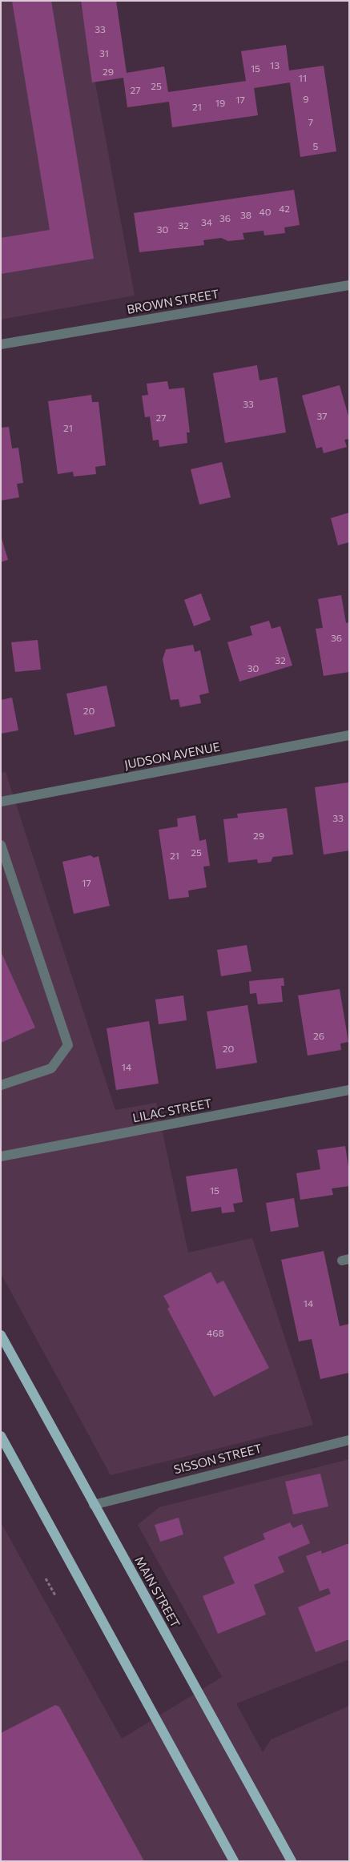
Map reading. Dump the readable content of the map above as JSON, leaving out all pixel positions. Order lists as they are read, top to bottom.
{
  "streets": {
    "main road": ["MAIN STREET"],
    "street": [
      "BROWN STREET",
      "JUDSON AVENUE",
      "LILAC STREET",
      "SISSON STREET"
    ]
  },
  "crossings": [
    ["SISSON STREET", "MAIN STREET"]
  ],
  "house_numbers": [
    "33",
    "31",
    "13",
    "15",
    "29",
    "11",
    "25",
    "27",
    "9",
    "17",
    "19",
    "21",
    "7",
    "5",
    "42",
    "40",
    "38",
    "36",
    "34",
    "32",
    "30",
    "33",
    "37",
    "27",
    "21",
    "36",
    "32",
    "30",
    "20",
    "33",
    "29",
    "25",
    "21",
    "17",
    "26",
    "20",
    "14",
    "15",
    "14",
    "468"
  ]
}
